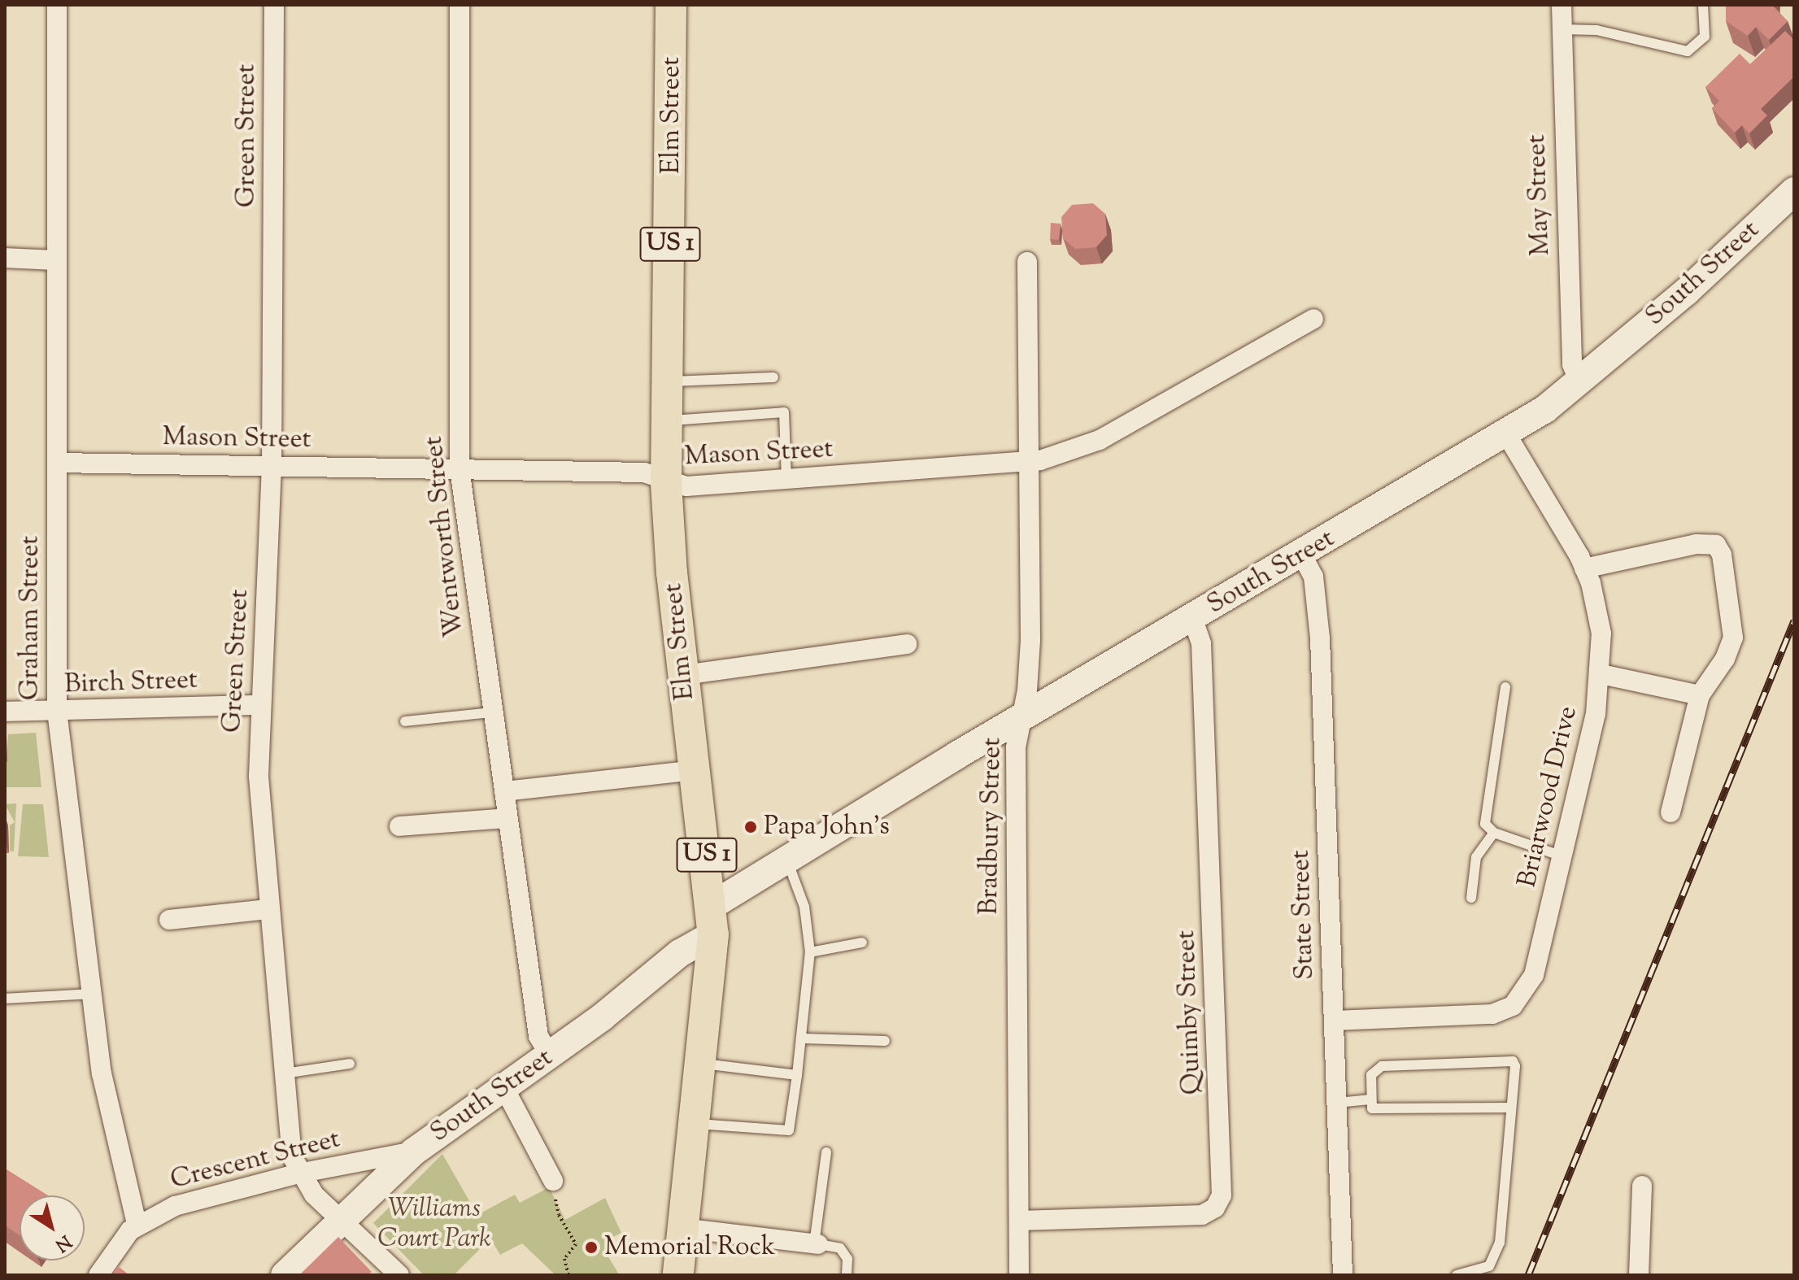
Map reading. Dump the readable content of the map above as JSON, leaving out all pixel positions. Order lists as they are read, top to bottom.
{
  "streets": {
    "main road": ["Elm Street", "US 1"],
    "street": [
      "Green Street",
      "May Street",
      "South Street",
      "Mason Street",
      "Wentworth Street",
      "Graham Street",
      "Birch Street",
      "Briarwood Drive",
      "Bradbury Street",
      "State Street",
      "Quimby Street",
      "Crescent Street"
    ]
  },
  "crossings": [
    ["Elm Street", "South Street"],
    ["Elm Street", "Mason Street"],
    ["Green Street", "South Street"],
    ["Green Street", "Mason Street"],
    ["Green Street", "Birch Street"],
    ["Green Street", "Crescent Street"],
    ["May Street", "South Street"],
    ["South Street", "Wentworth Street"],
    ["South Street", "Briarwood Drive"],
    ["South Street", "Bradbury Street"],
    ["South Street", "State Street"],
    ["South Street", "Quimby Street"],
    ["South Street", "Crescent Street"],
    ["Mason Street", "Wentworth Street"],
    ["Mason Street", "Graham Street"],
    ["Mason Street", "Bradbury Street"],
    ["Graham Street", "Birch Street"],
    ["Graham Street", "Crescent Street"],
    ["Briarwood Drive", "State Street"],
    ["Bradbury Street", "Quimby Street"]
  ],
  "parks": ["Williams Court Park"],
  "places": ["Papa John's", "Memorial Rock"],
  "north": "bottom right"
}
